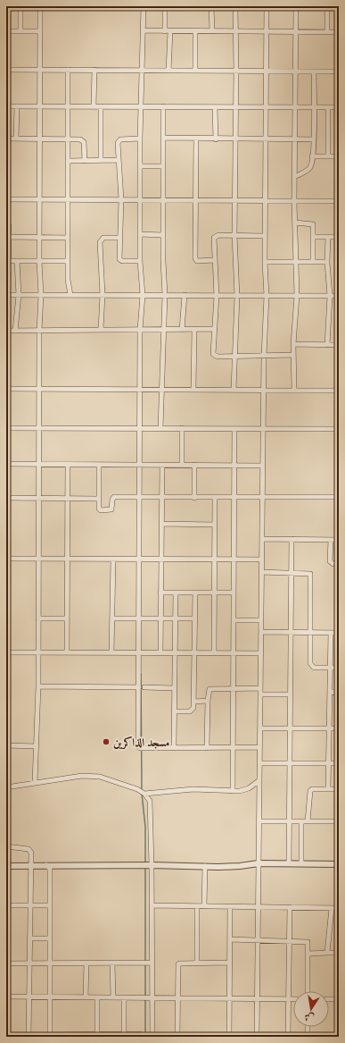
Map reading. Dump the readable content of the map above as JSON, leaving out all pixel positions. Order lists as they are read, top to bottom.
{
  "places": ["مسجد الذاكرين"],
  "north": "bottom"
}
